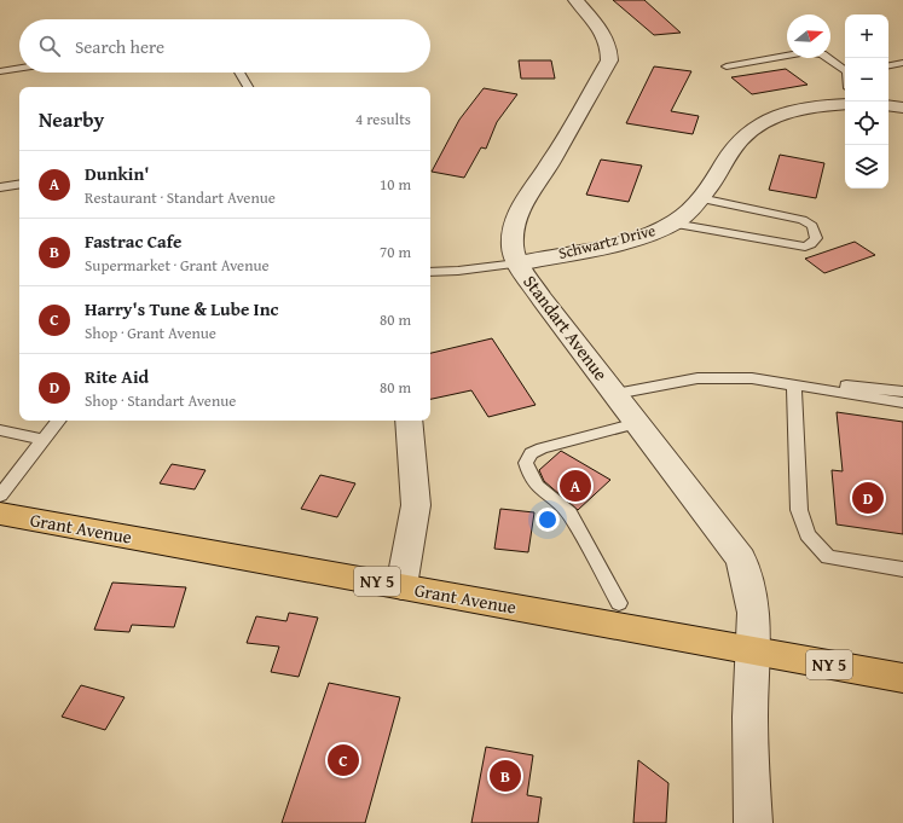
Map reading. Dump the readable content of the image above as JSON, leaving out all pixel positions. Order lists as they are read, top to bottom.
{
  "streets": {
    "highway": ["Grant Avenue", "NY 5"],
    "street": ["Schwartz Drive", "Standart Avenue"]
  },
  "crossings": [
    ["Schwartz Drive", "Standart Avenue"],
    ["Standart Avenue", "Grant Avenue"]
  ],
  "north": "right",
  "page": {
    "map_buttons": ["+", "−"],
    "search": "Search here",
    "heading": ["Nearby", "4 results"],
    "list": [
      {
        "mark": "A",
        "name": "Dunkin'",
        "note": "Restaurant · Standart Avenue",
        "value": "10 m"
      },
      {
        "mark": "B",
        "name": "Fastrac Cafe",
        "note": "Supermarket · Grant Avenue",
        "value": "70 m"
      },
      {
        "mark": "C",
        "name": "Harry's Tune & Lube Inc",
        "note": "Shop · Grant Avenue",
        "value": "80 m"
      },
      {
        "mark": "D",
        "name": "Rite Aid",
        "note": "Shop · Standart Avenue",
        "value": "80 m"
      }
    ],
    "pins": [
      "A",
      "D",
      "C",
      "B"
    ]
  }
}
